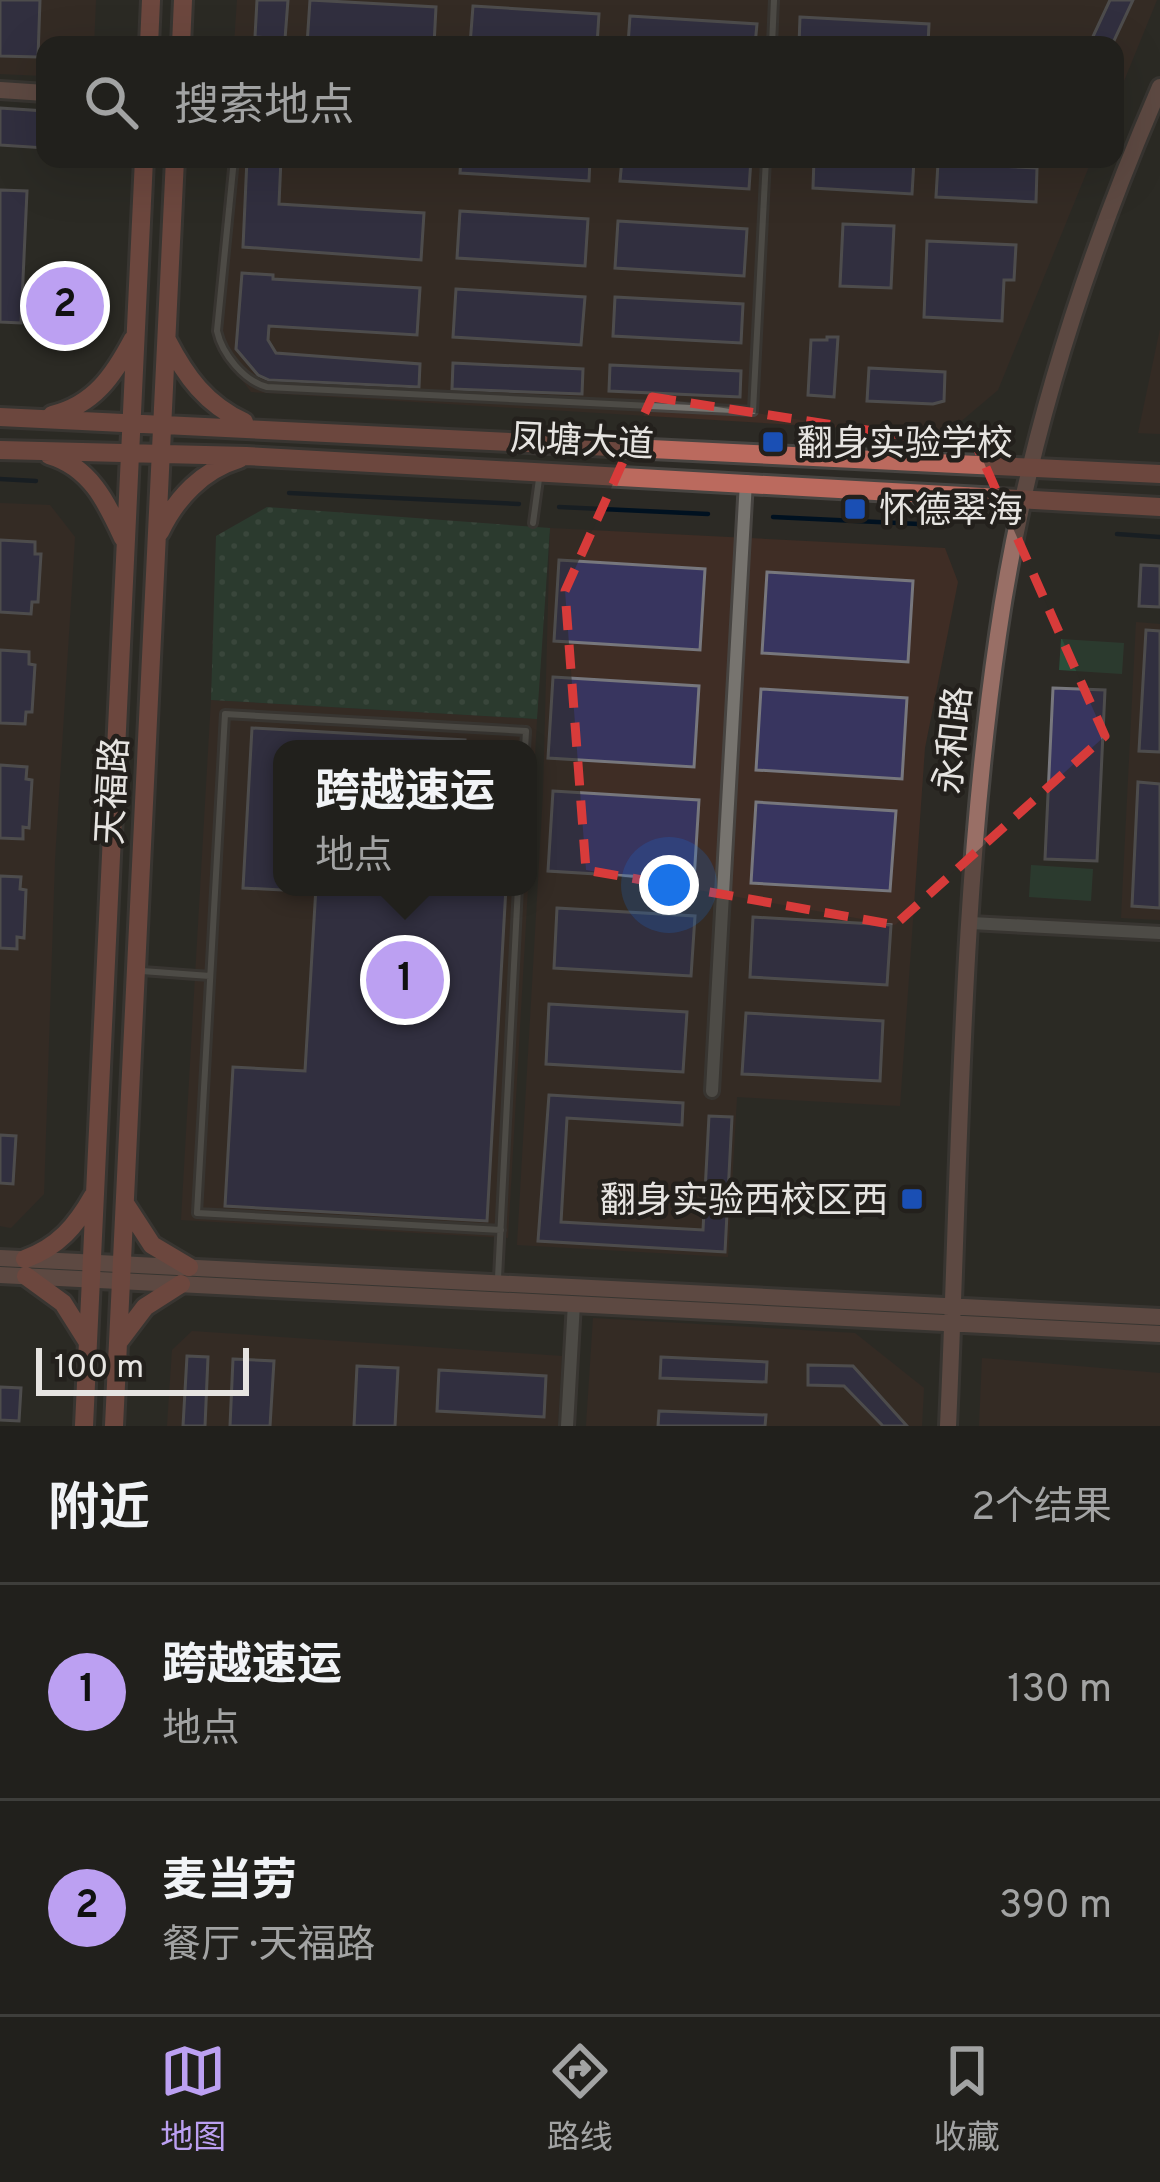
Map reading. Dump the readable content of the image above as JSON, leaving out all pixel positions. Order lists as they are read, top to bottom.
{
  "streets": {
    "main road": ["凤塘大道", "天福路"],
    "street": ["永和路"]
  },
  "crossings": [
    ["凤塘大道", "永和路"],
    ["凤塘大道", "天福路"]
  ],
  "places": {
    "transit": ["翻身实验学校", "怀德翠海", "翻身实验西校区西"]
  },
  "scale_bar": "100 m",
  "page": {
    "search": "搜索地点",
    "pins": ["2", "1"],
    "popup": ["跨越速运", "地点"],
    "scale": "100 m",
    "heading": ["附近", "2个结果"],
    "list": [
      {
        "mark": "1",
        "name": "跨越速运",
        "note": "地点",
        "value": "130 m"
      },
      {
        "mark": "2",
        "name": "麦当劳",
        "note": "餐厅 · 天福路",
        "value": "390 m"
      }
    ],
    "nav": ["地图", "路线", "收藏"]
  }
}
